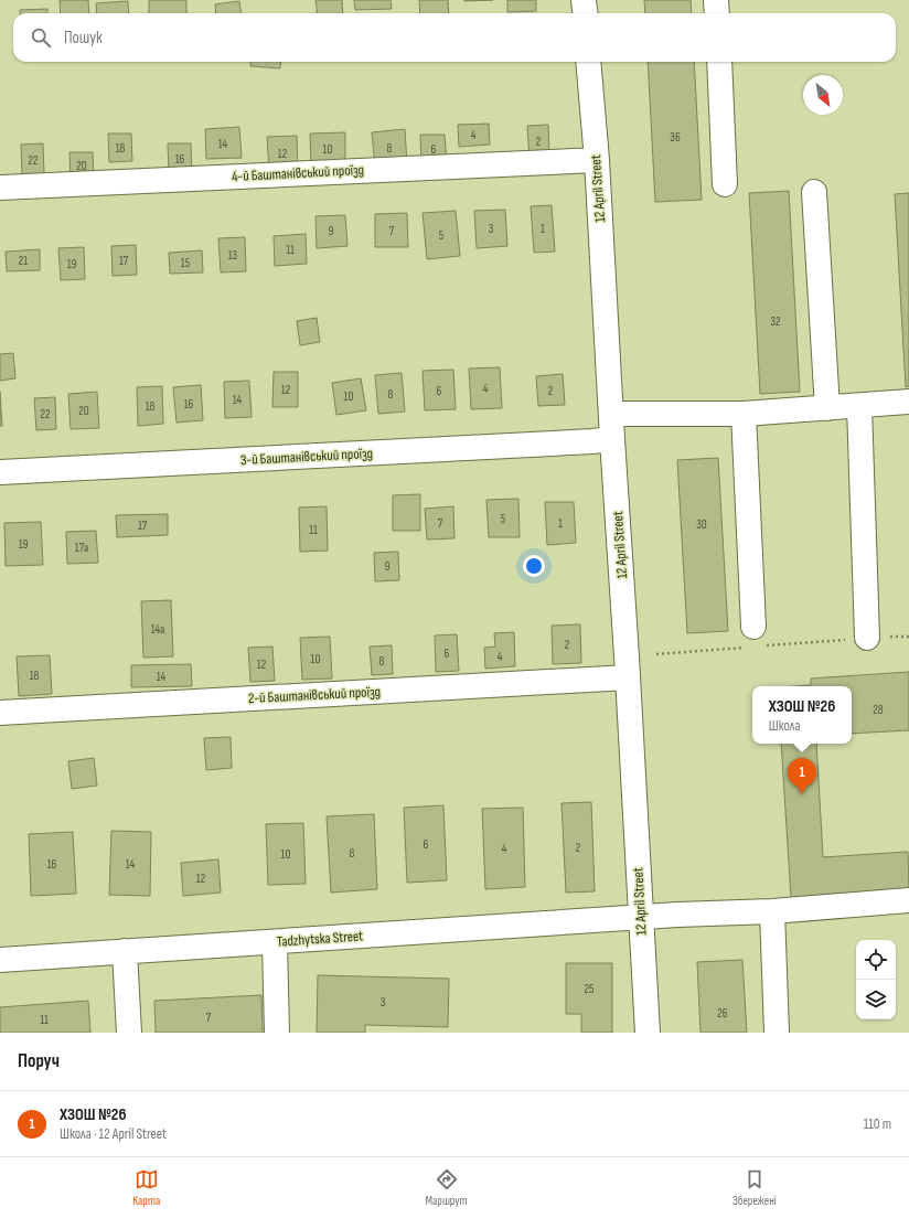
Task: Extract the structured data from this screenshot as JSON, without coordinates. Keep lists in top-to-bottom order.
{
  "streets": {
    "street": [
      "4-й Баштанівський проїзд",
      "12 April Street",
      "3-й Баштанівський проїзд",
      "2-й Баштанівський проїзд",
      "Tadzhytska Street"
    ]
  },
  "crossings": [
    ["4-й Баштанівський проїзд", "12 April Street"],
    ["12 April Street", "3-й Баштанівський проїзд"],
    ["12 April Street", "2-й Баштанівський проїзд"],
    ["12 April Street", "Tadzhytska Street"]
  ],
  "house_numbers": [
    "4",
    "36",
    "2",
    "14",
    "18",
    "8",
    "10",
    "6",
    "12",
    "16",
    "22",
    "20",
    "3",
    "1",
    "9",
    "7",
    "5",
    "11",
    "13",
    "21",
    "17",
    "15",
    "19",
    "32",
    "4",
    "12",
    "6",
    "2",
    "8",
    "10",
    "14",
    "16",
    "18",
    "20",
    "22",
    "5",
    "7",
    "1",
    "30",
    "17",
    "11",
    "19",
    "17а",
    "9",
    "14а",
    "2",
    "6",
    "4",
    "10",
    "8",
    "12",
    "18",
    "14",
    "28",
    "6",
    "2",
    "4",
    "8",
    "10",
    "16",
    "14",
    "12",
    "25",
    "3",
    "26",
    "7",
    "11"
  ],
  "north": "bottom right",
  "page": {
    "search": "Пошук",
    "popup": ["ХЗОШ №26", "Школа"],
    "pins": "1",
    "heading": "Поруч",
    "list": [
      {
        "mark": "1",
        "name": "ХЗОШ №26",
        "note": "Школа · 12 April Street",
        "value": "110 m"
      }
    ],
    "nav": ["Карта", "Маршрут", "Збережені"]
  }
}
